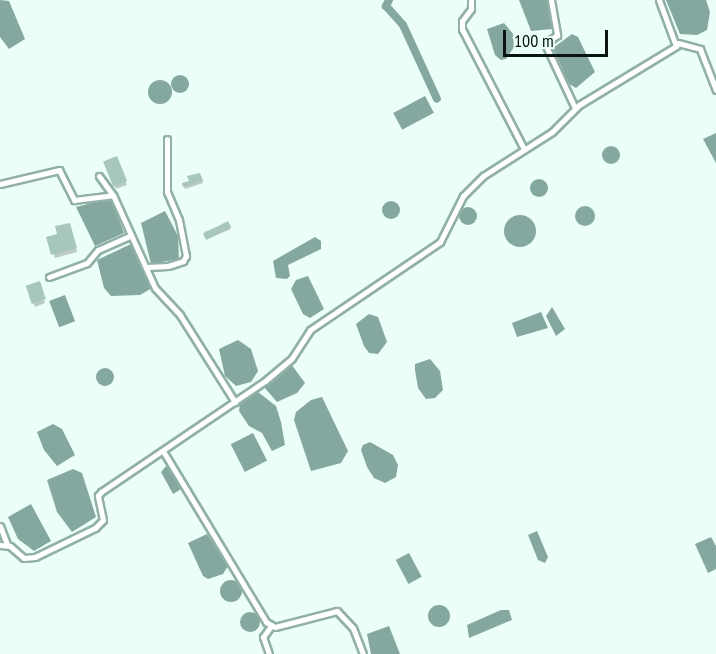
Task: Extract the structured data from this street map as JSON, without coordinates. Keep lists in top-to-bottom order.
{
  "scale_bar": "100 m"
}
